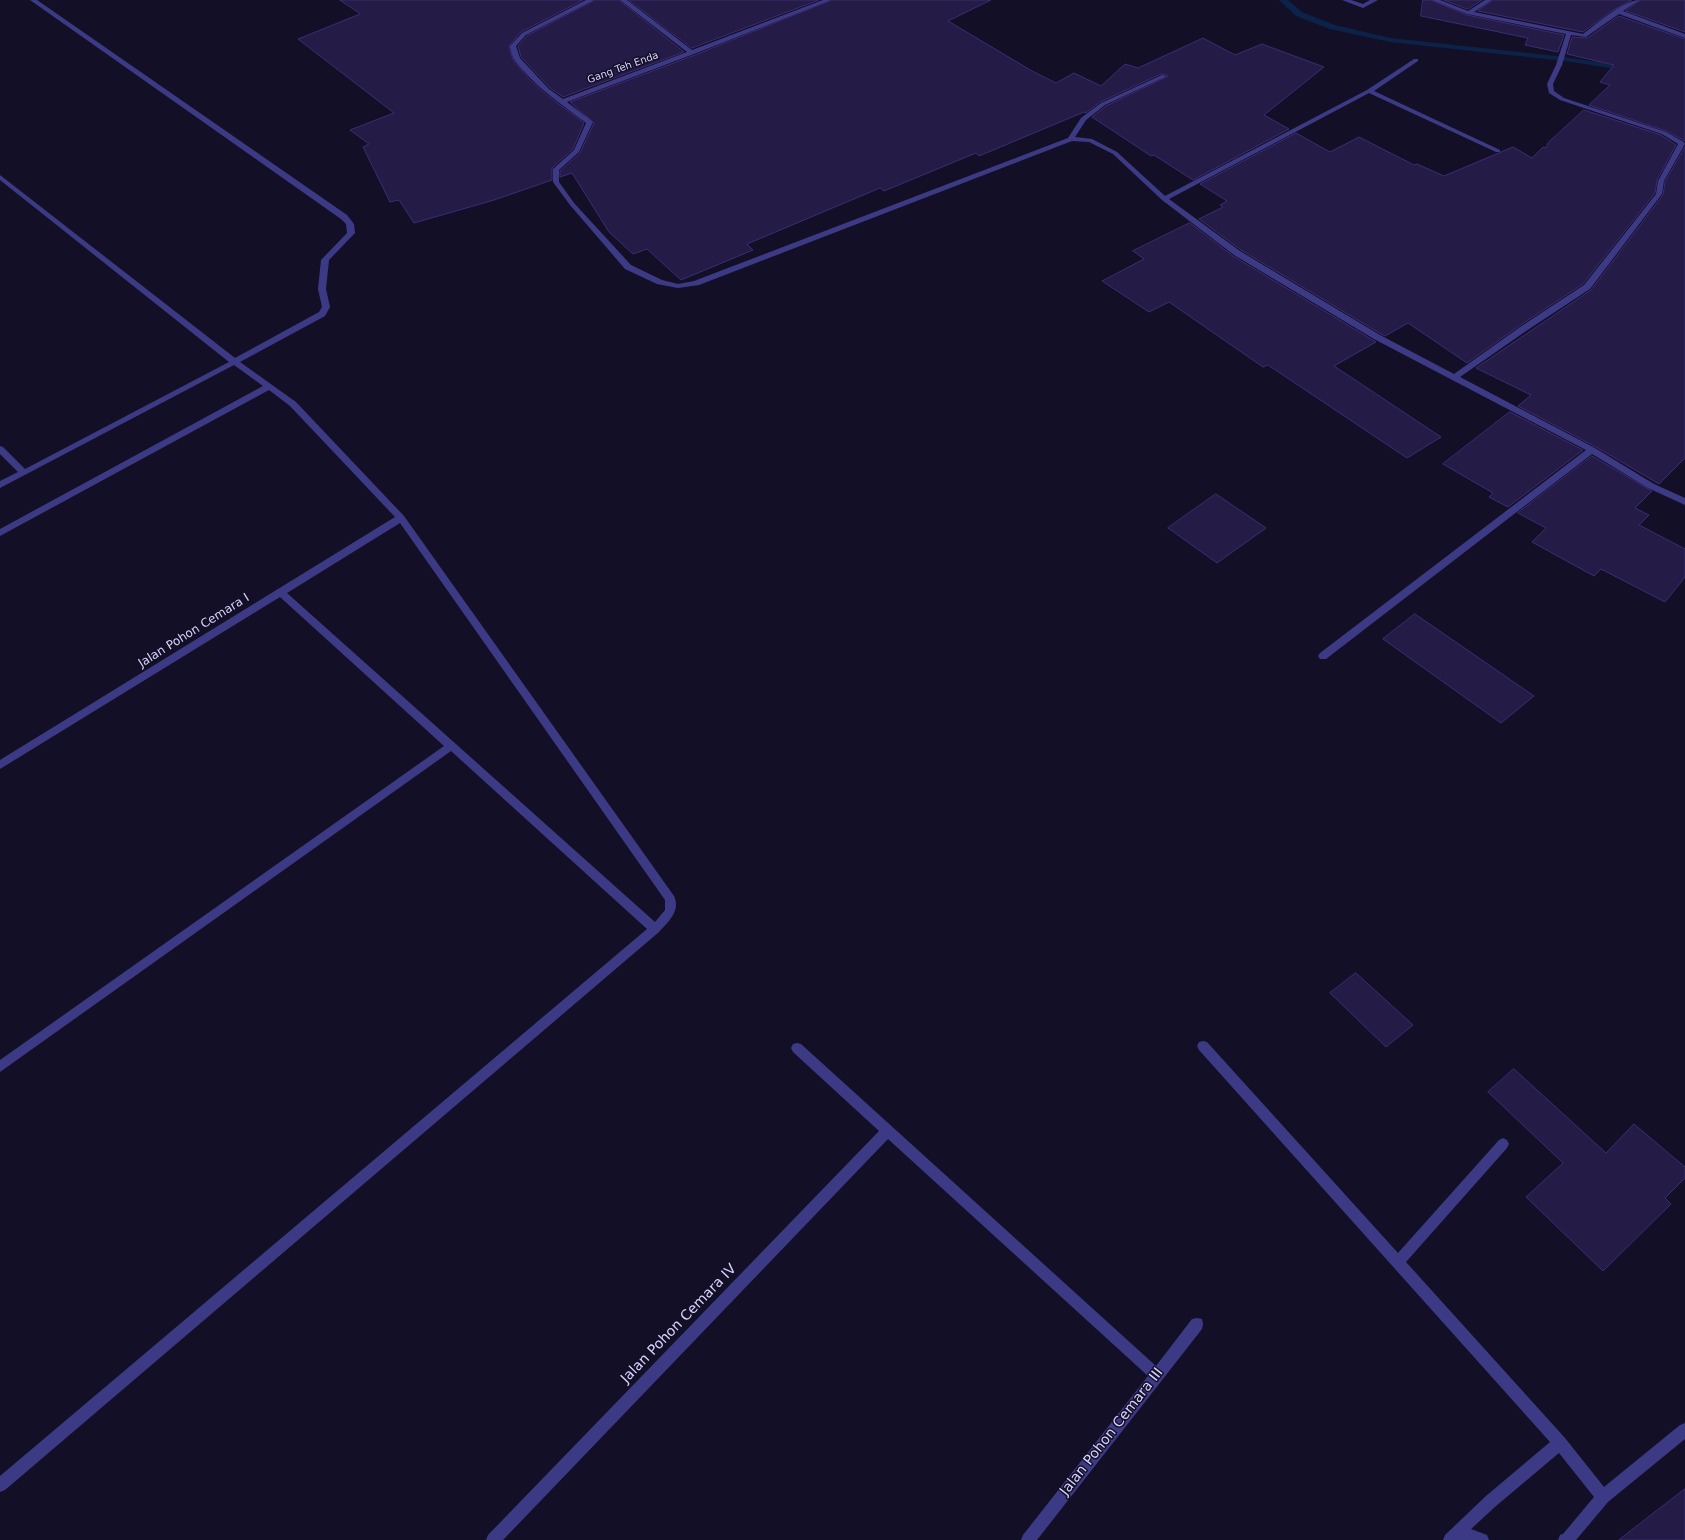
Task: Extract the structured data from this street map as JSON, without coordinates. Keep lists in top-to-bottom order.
{
  "streets": {
    "street": [
      "Gang Teh Enda",
      "Jalan Pohon Cemara I",
      "Jalan Pohon Cemara IV",
      "Jalan Pohon Cemara III"
    ]
  }
}
